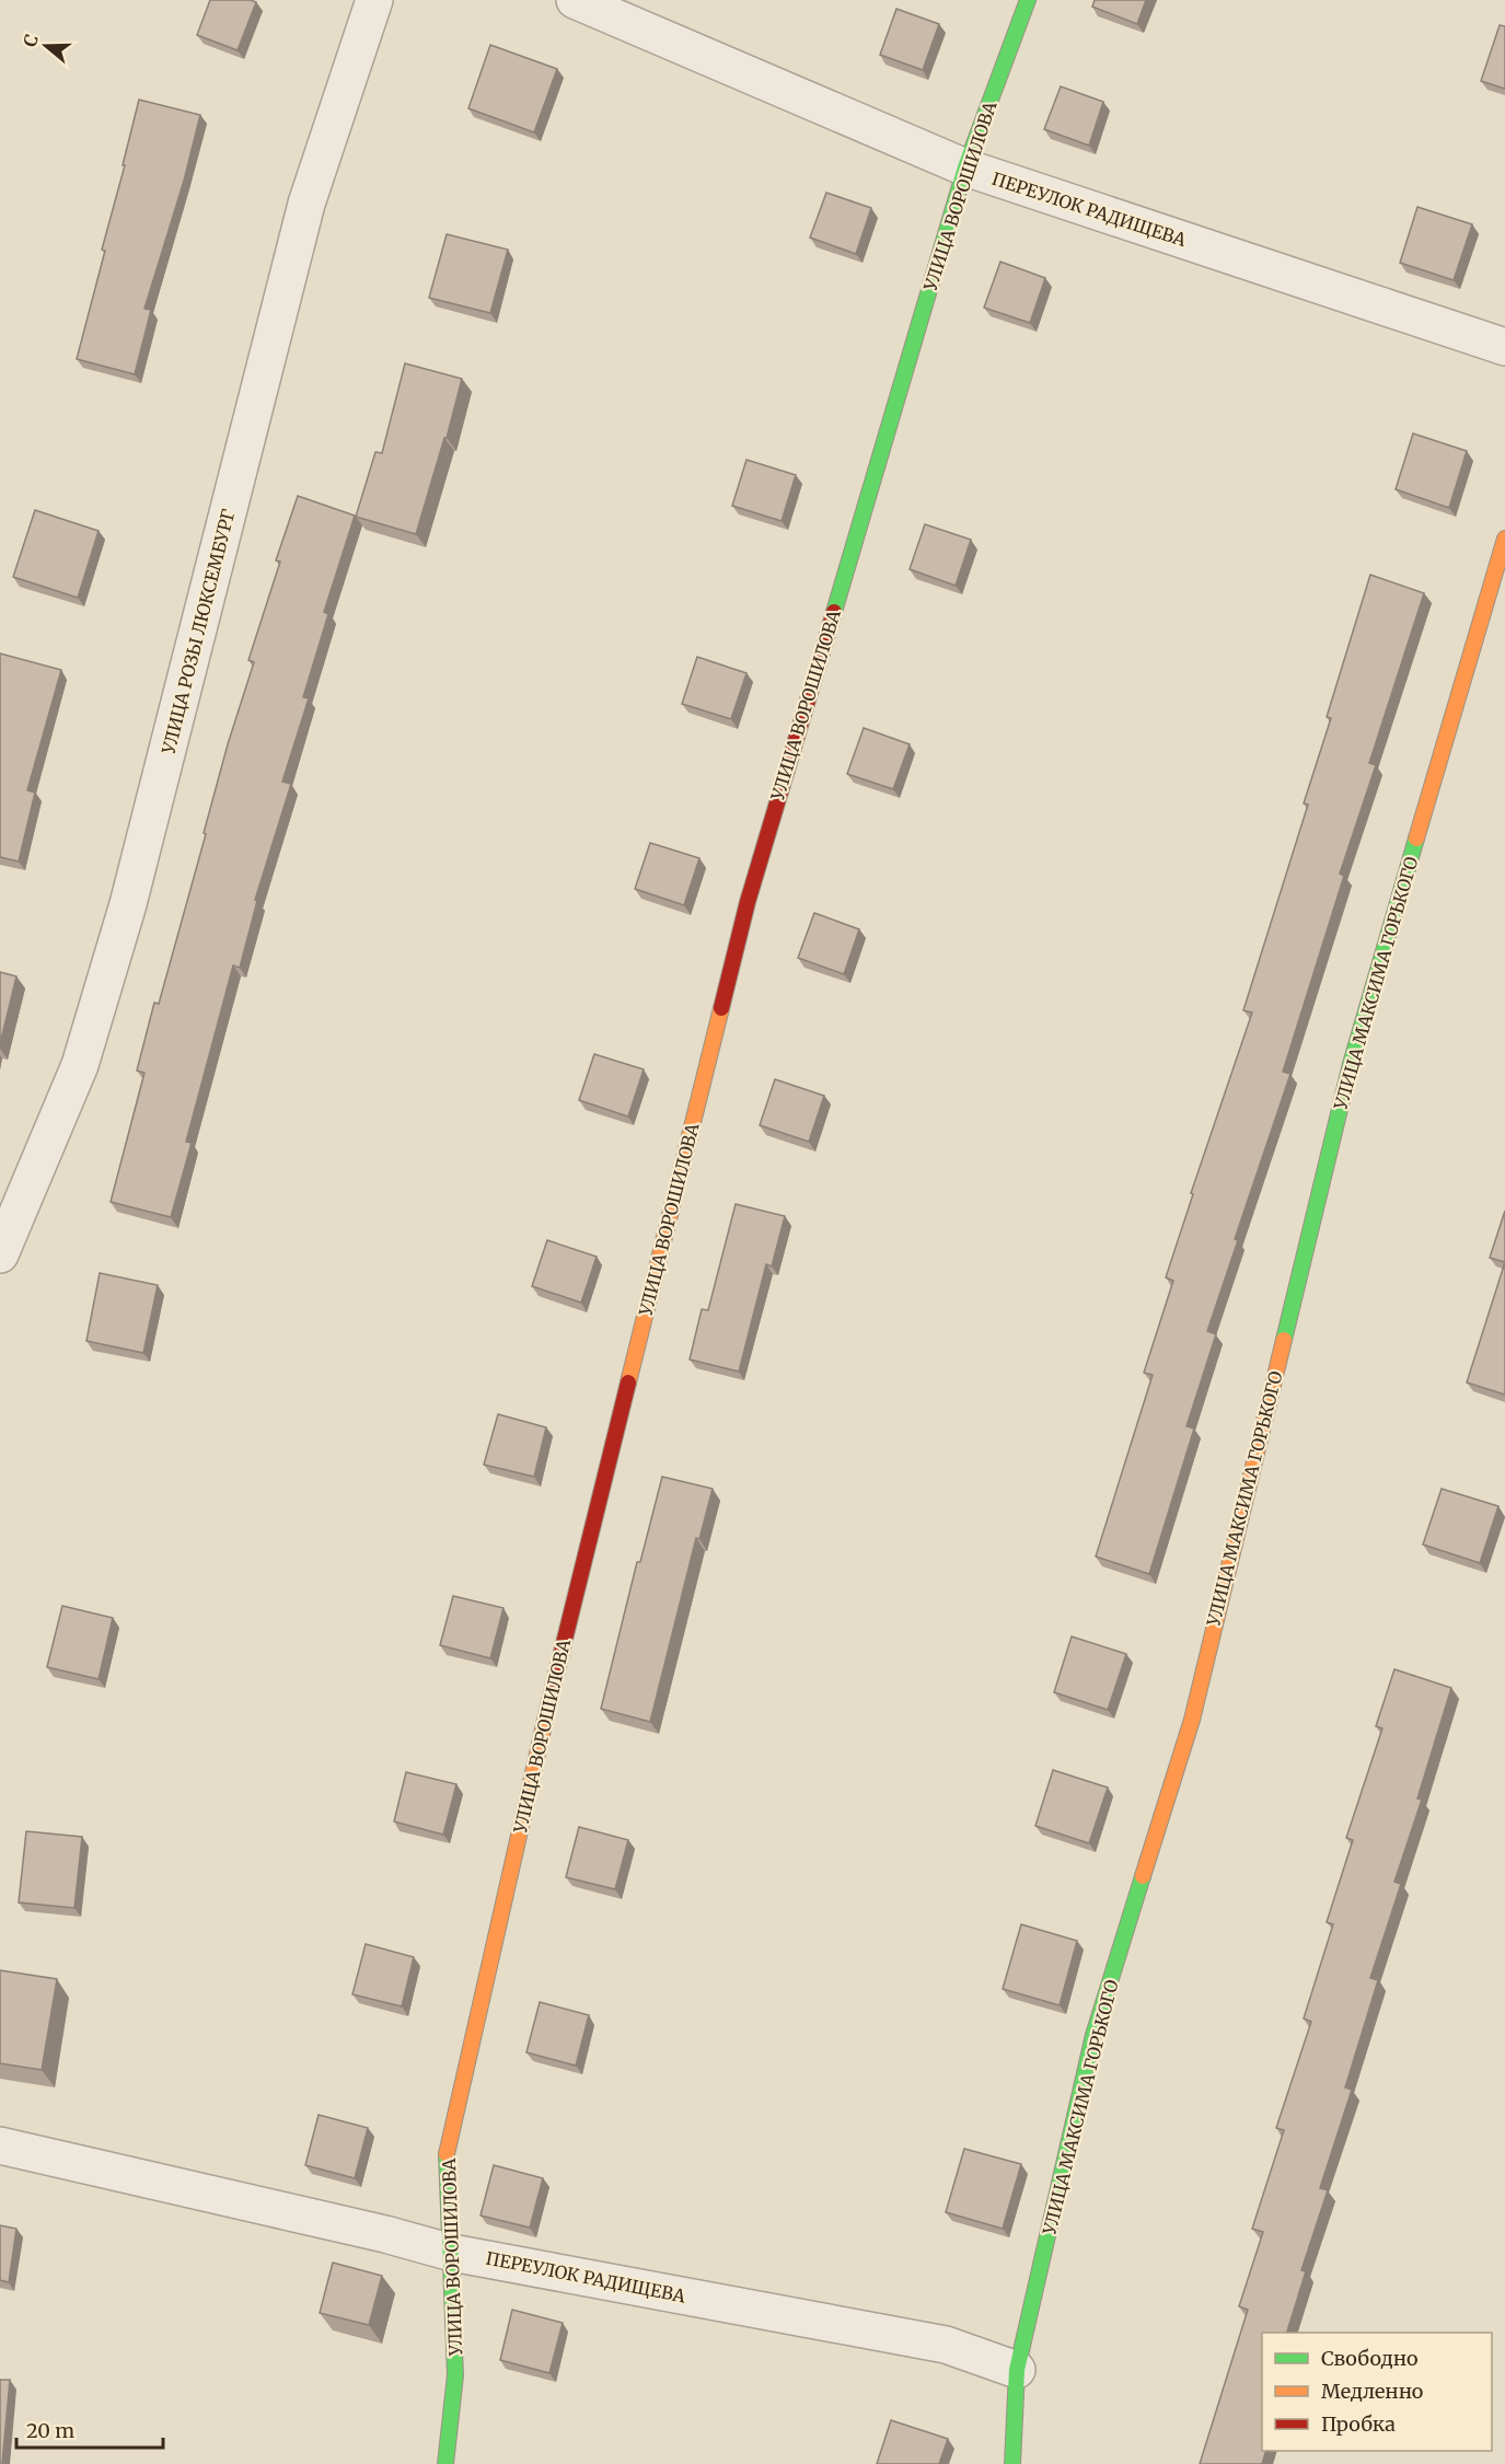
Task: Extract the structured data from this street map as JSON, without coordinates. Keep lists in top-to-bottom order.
{
  "streets": {
    "street": [
      "УЛИЦА ВОРОШИЛОВА",
      "ПЕРЕУЛОК РАДИЩЕВА",
      "УЛИЦА РОЗЫ ЛЮКСЕМБУРГ",
      "УЛИЦА МАКСИМА ГОРЬКОГО"
    ]
  },
  "crossings": [
    ["УЛИЦА ВОРОШИЛОВА", "ПЕРЕУЛОК РАДИЩЕВА"],
    ["ПЕРЕУЛОК РАДИЩЕВА", "УЛИЦА МАКСИМА ГОРЬКОГО"]
  ],
  "legend": ["Свободно", "Медленно", "Пробка"],
  "scale_bar": "20 m",
  "north": "left"
}
